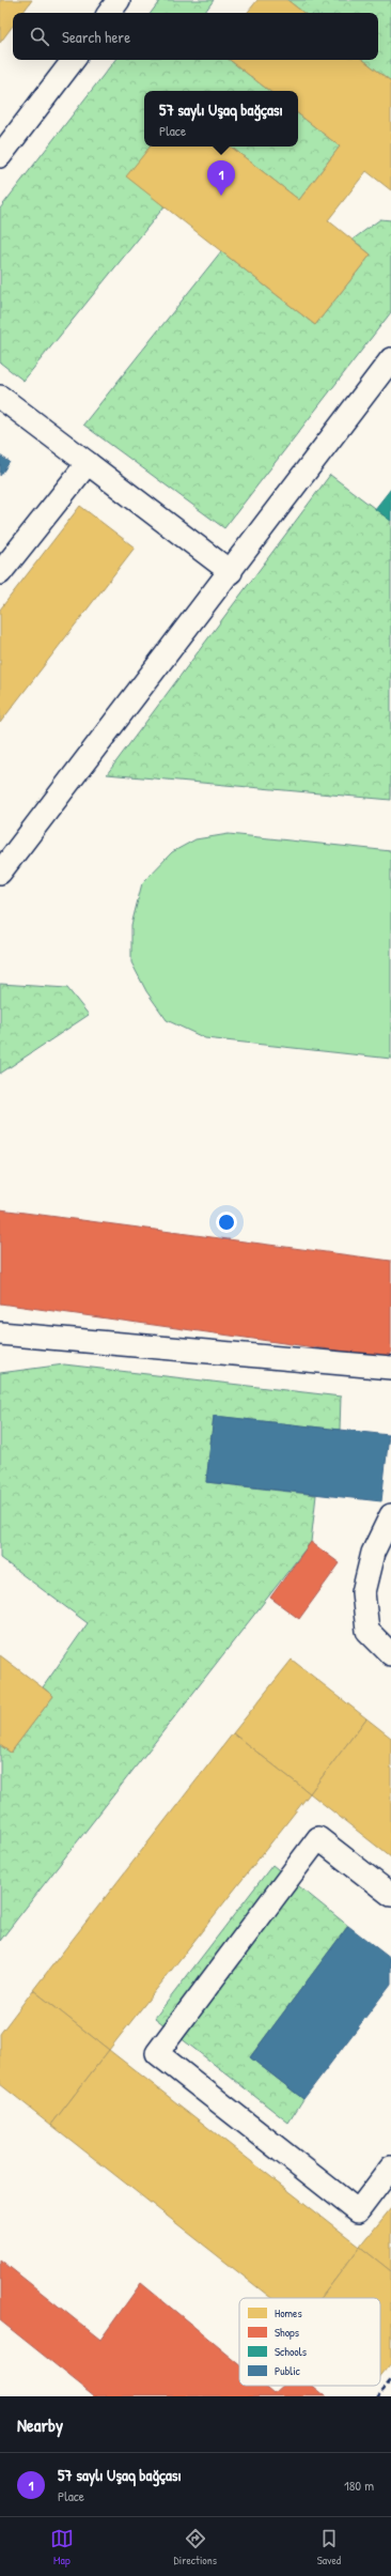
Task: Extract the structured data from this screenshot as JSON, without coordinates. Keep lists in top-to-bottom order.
{
  "legend": [
    "Homes",
    "Shops",
    "Schools",
    "Public"
  ],
  "page": {
    "search": "Search here",
    "popup": ["57 saylı Uşaq bağçası", "Place"],
    "pins": "1",
    "heading": "Nearby",
    "list": [
      {
        "mark": "1",
        "name": "57 saylı Uşaq bağçası",
        "note": "Place",
        "value": "180 m"
      }
    ],
    "nav": ["Map", "Directions", "Saved"]
  }
}
